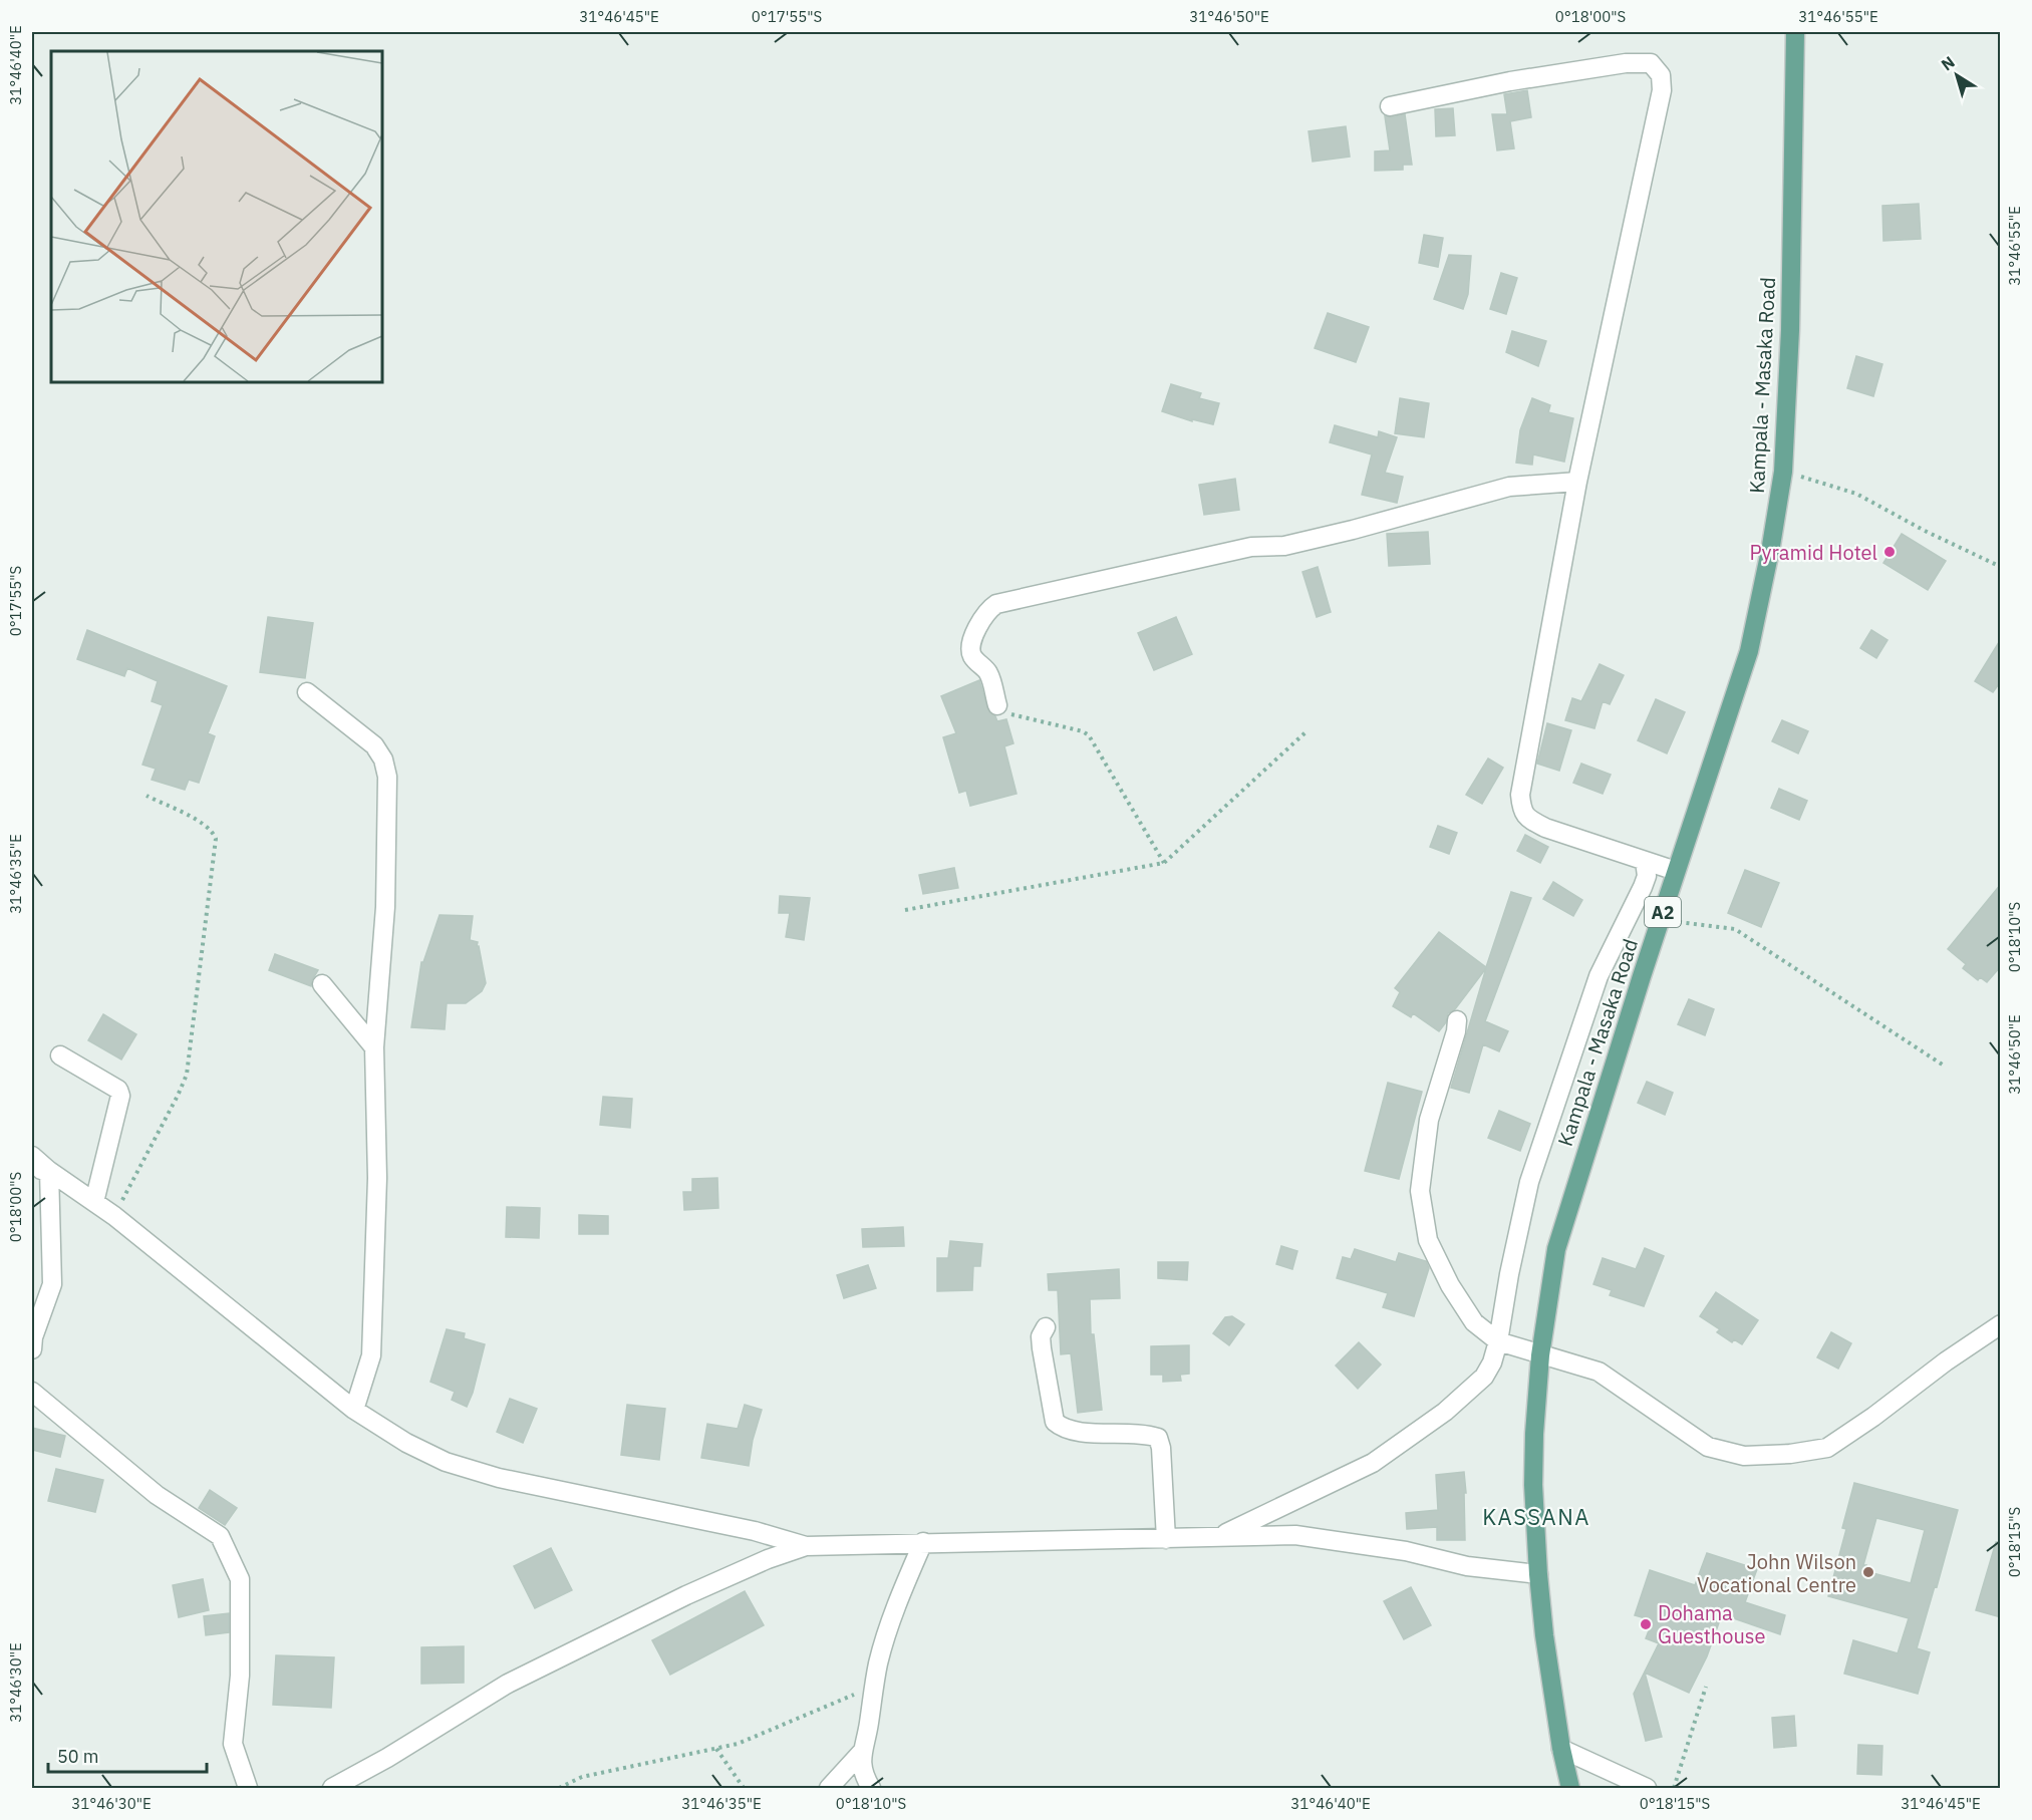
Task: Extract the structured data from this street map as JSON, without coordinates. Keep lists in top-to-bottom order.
{
  "streets": {
    "main road": ["Kampala - Masaka Road", "A2"]
  },
  "districts": ["KASSANA"],
  "places": ["Pyramid Hotel", "John Wilson Vocational Centre", "Dohama Guesthouse"],
  "scale_bar": "50 m",
  "north": "top left",
  "coordinates": [
    "31°46'45\"E",
    "0°17'55\"S",
    "31°46'50\"E",
    "0°18'00\"S",
    "31°46'55\"E",
    "31°46'40\"E",
    "31°46'35\"E",
    "0°18'10\"S",
    "0°18'15\"S",
    "31°46'30\"E"
  ]
}
